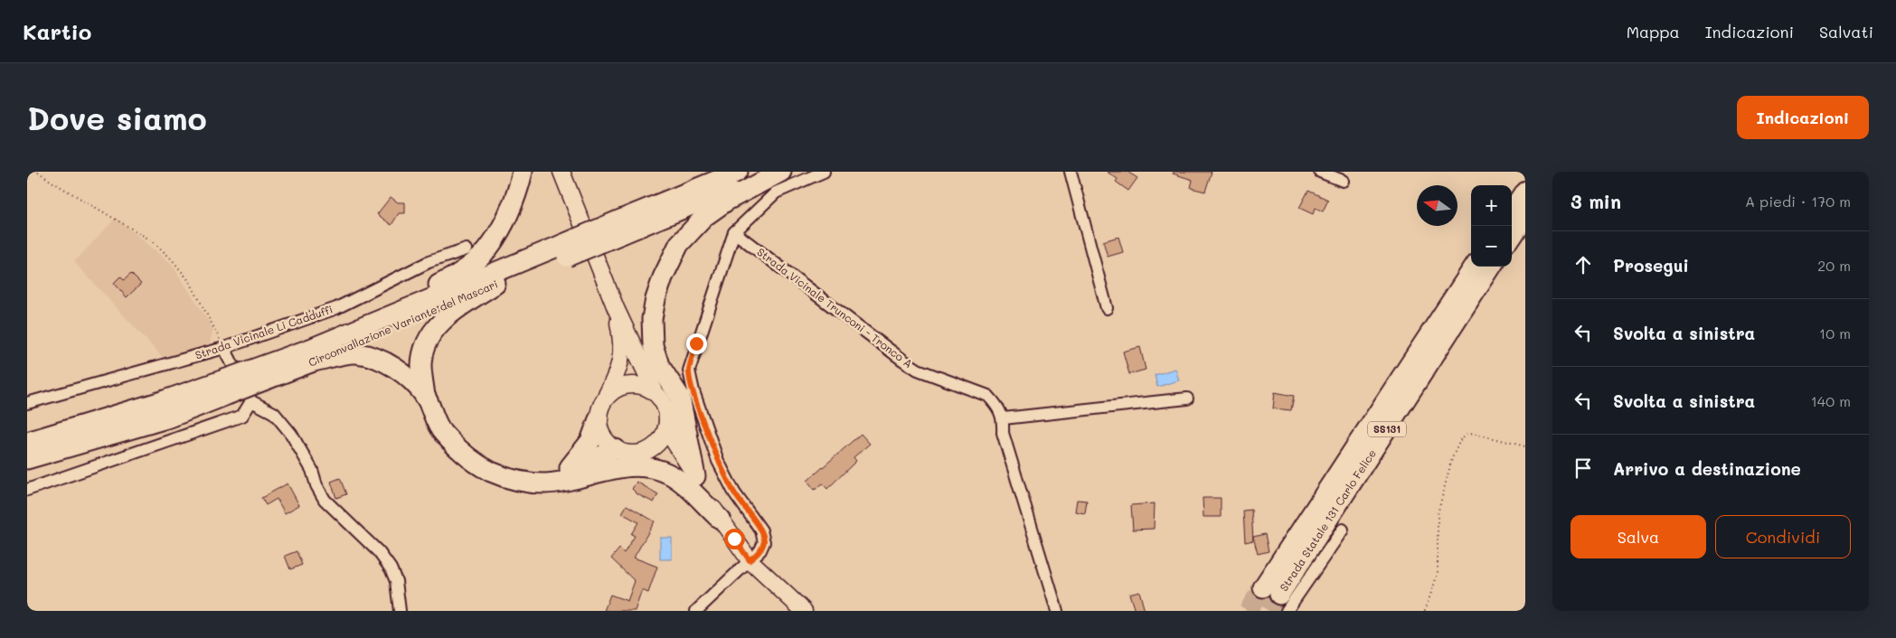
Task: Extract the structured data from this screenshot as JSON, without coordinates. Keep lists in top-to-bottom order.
{
  "streets": {
    "highway": ["Circonvallazione Variante del Mascari", "SS131", "Strada Statale 131 Carlo Felice"],
    "street": ["Strada Vicinale Trunconi - Tronco A", "Strada Vicinale Li Cadduffi"]
  },
  "north": "left",
  "page": {
    "header": "Kartio",
    "nav": ["Mappa", "Indicazioni", "Salvati"],
    "buttons": [
      "Indicazioni",
      ["Salva", "Condividi"]
    ],
    "title": "Dove siamo",
    "heading": ["3 min", "A piedi · 170 m"],
    "map_buttons": ["+", "−"],
    "list": [
      ["Prosegui", "20 m"],
      ["Svolta a sinistra", "10 m"],
      ["Svolta a sinistra", "140 m"],
      "Arrivo a destinazione"
    ]
  }
}
